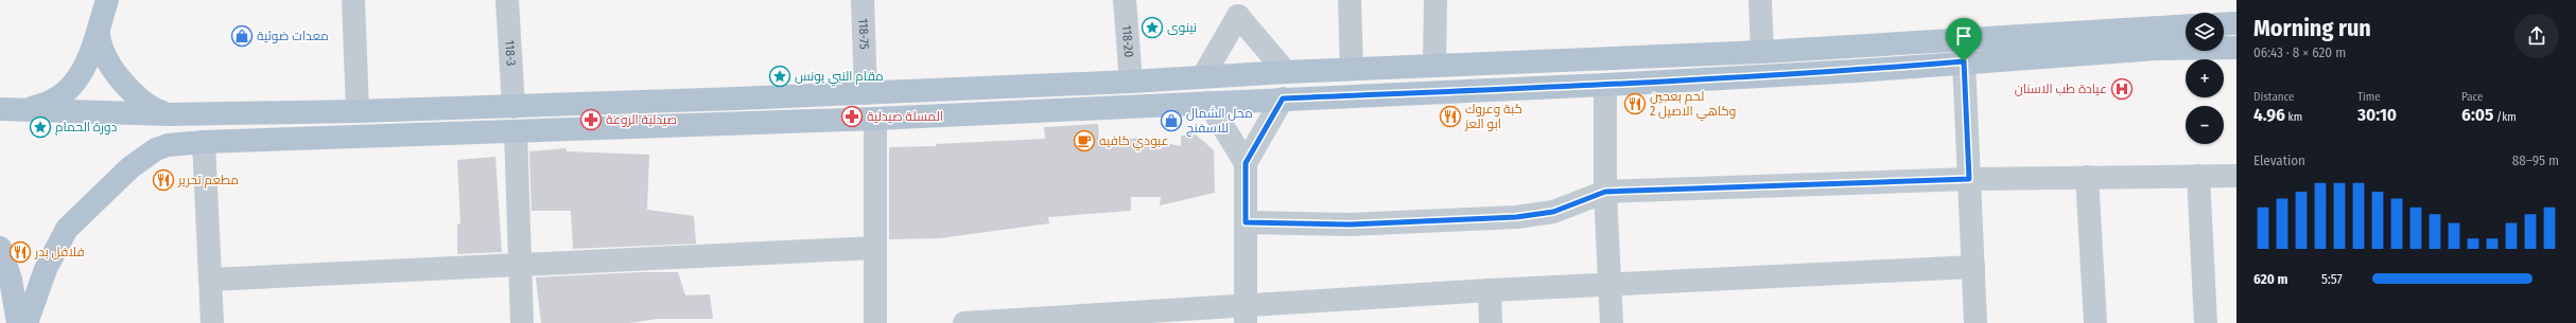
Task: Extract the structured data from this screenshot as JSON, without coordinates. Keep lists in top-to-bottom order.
{
  "streets": {
    "street": ["118-75", "118-20", "118-3"]
  },
  "places": {
    "place": ["نينوى", "مقام النبي يونس", "دورة الحمام"],
    "shop": ["معدات ضوئية", "محل الشمال للاسفنج"],
    "hospital": ["عيادة طب الاسنان"],
    "restaurant": [
      "لحم بعجين وكاهي الاصيل 2",
      "كبة وعروك ابو العز",
      "مطعم تحرير",
      "فلافل بدر"
    ],
    "pharmacy": ["المسلة صيدلية", "صيدلية الروعة"],
    "cafe": ["عبودي كافيه"]
  },
  "page": {
    "heading": ["Morning run", "06:43 · 8 × 620 m"],
    "map_buttons": ["+", "−"],
    "stats": [
      ["Distance", "4.96 km"],
      ["Time", "30:10"],
      ["Pace", "6:05 /km"]
    ],
    "chart": ["Elevation", "88–95 m"],
    "list": [
      {
        "name": "620 m",
        "note": "5:57"
      }
    ]
  }
}
